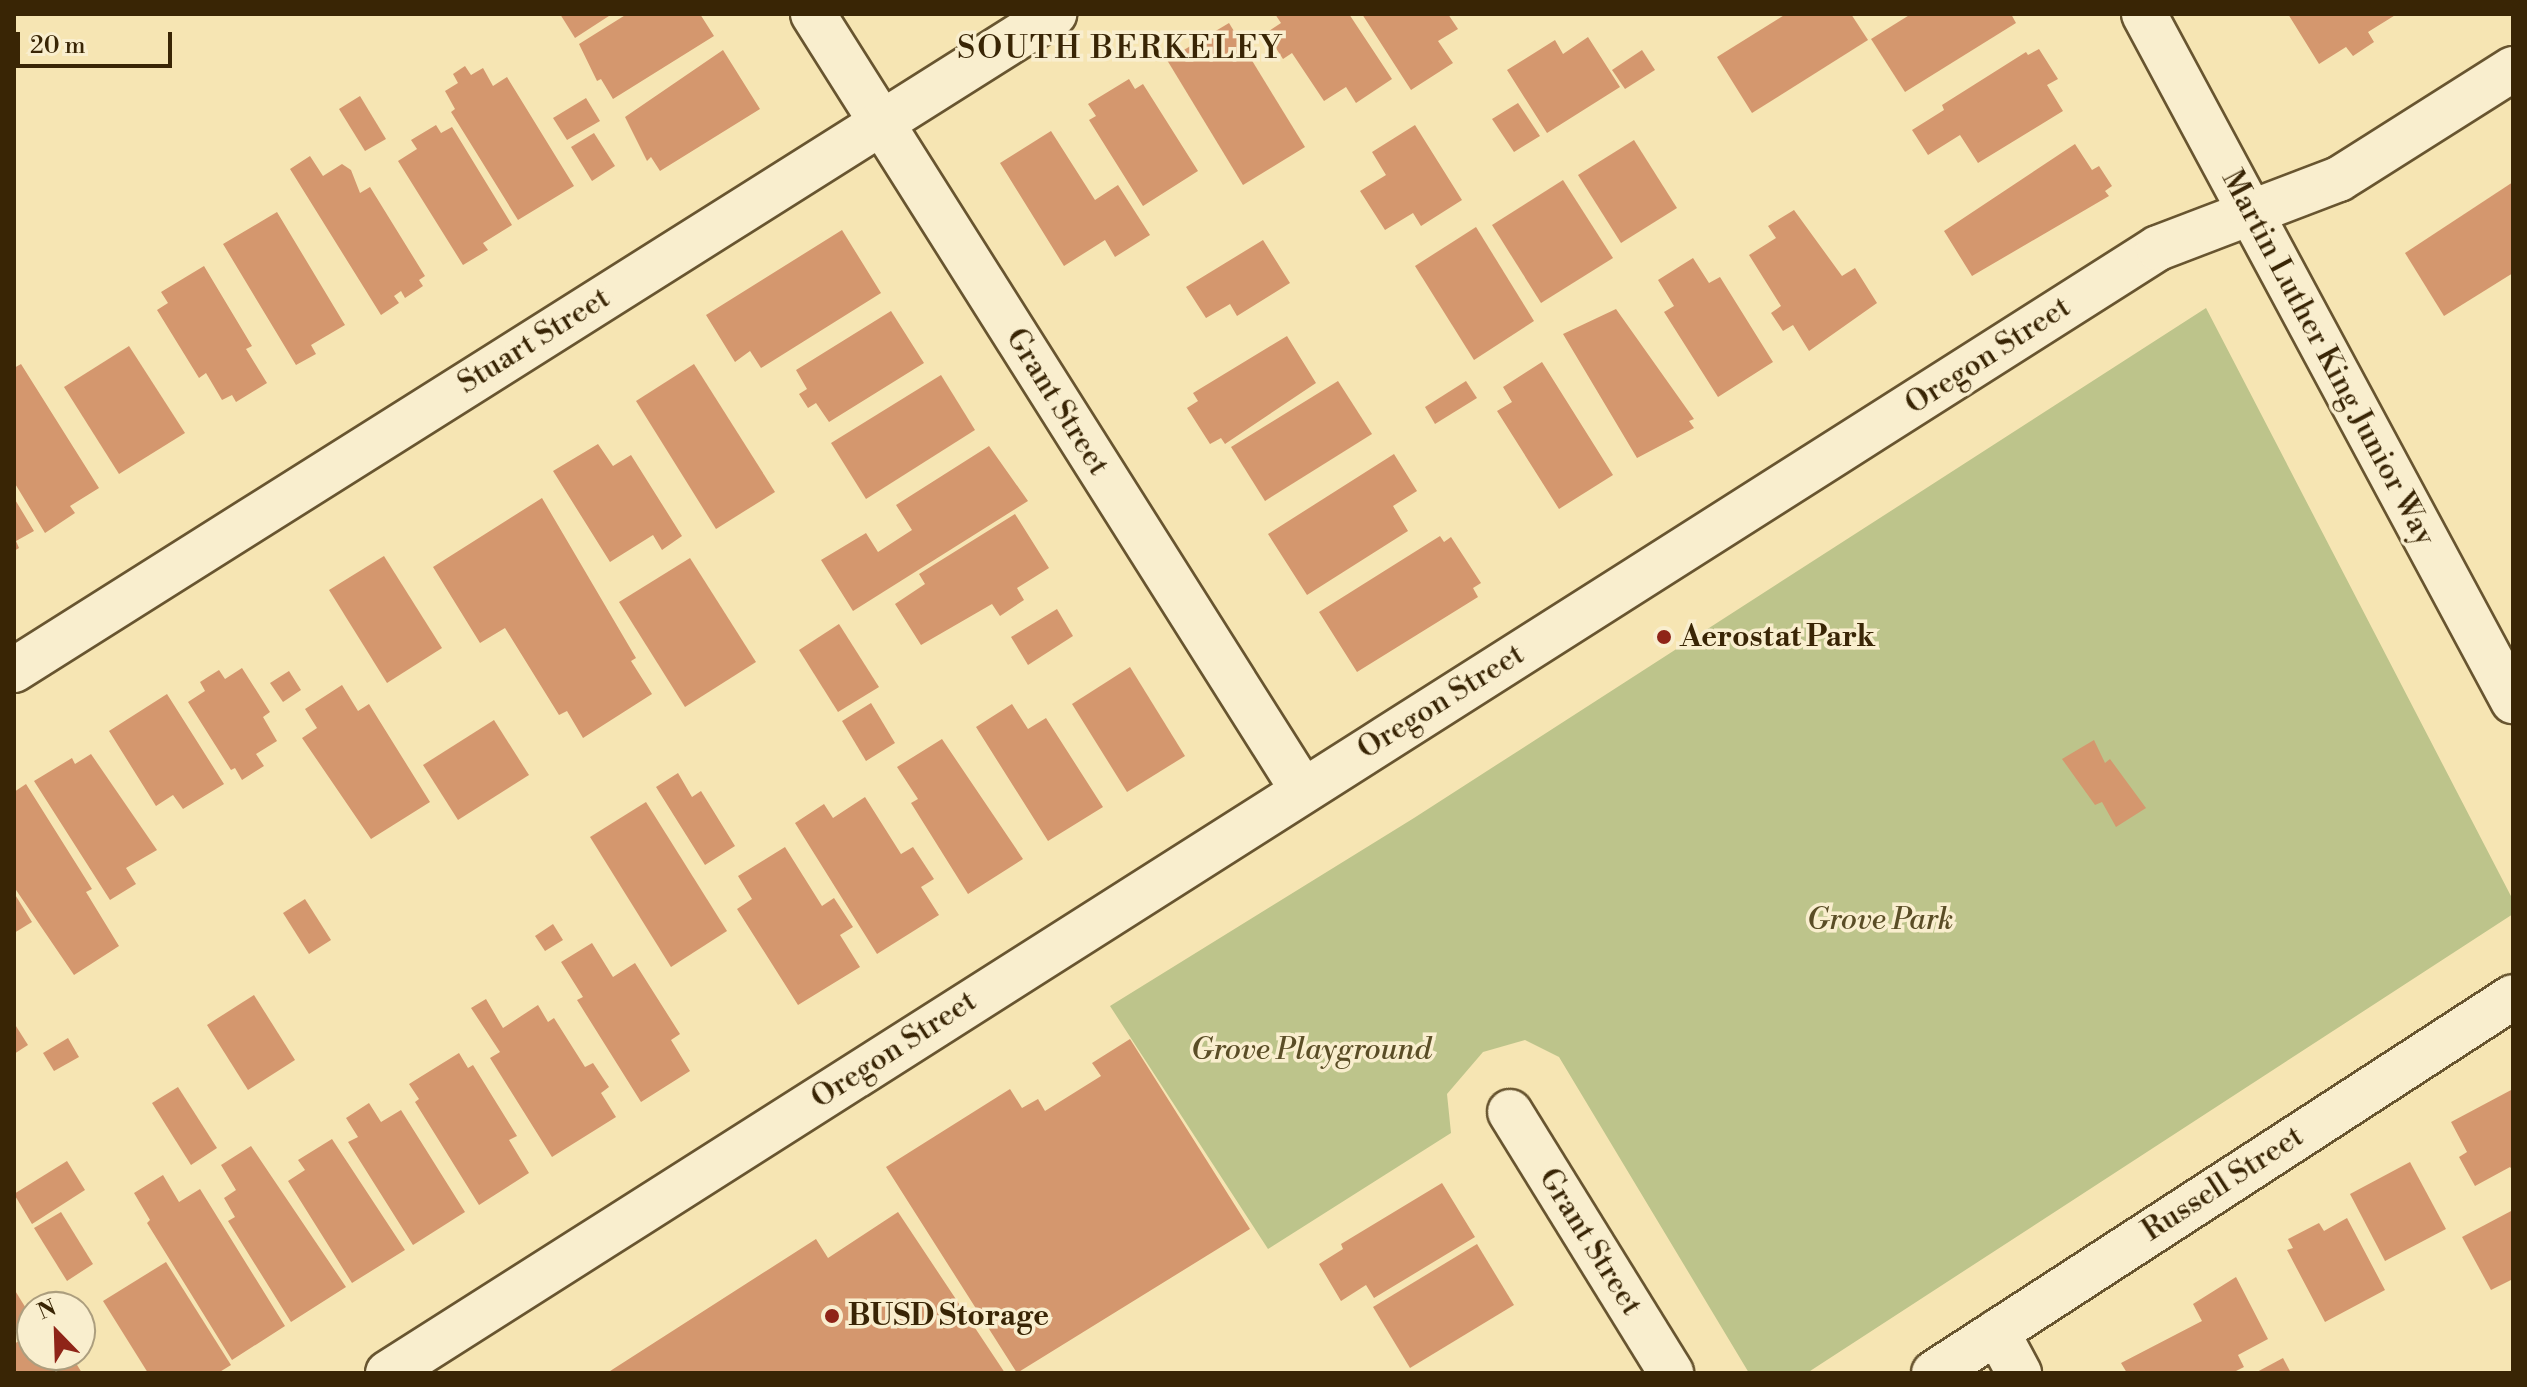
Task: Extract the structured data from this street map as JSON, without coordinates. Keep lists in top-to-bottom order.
{
  "streets": {
    "street": [
      "Stuart Street",
      "Oregon Street",
      "Martin Luther King Junior Way",
      "Grant Street",
      "Russell Street"
    ]
  },
  "crossings": [
    ["Stuart Street", "Grant Street"],
    ["Oregon Street", "Martin Luther King Junior Way"],
    ["Oregon Street", "Grant Street"]
  ],
  "districts": ["SOUTH BERKELEY"],
  "parks": ["Grove Park", "Grove Playground"],
  "places": ["Aerostat Park", "BUSD Storage"],
  "scale_bar": "20 m",
  "north": "top left"
}
